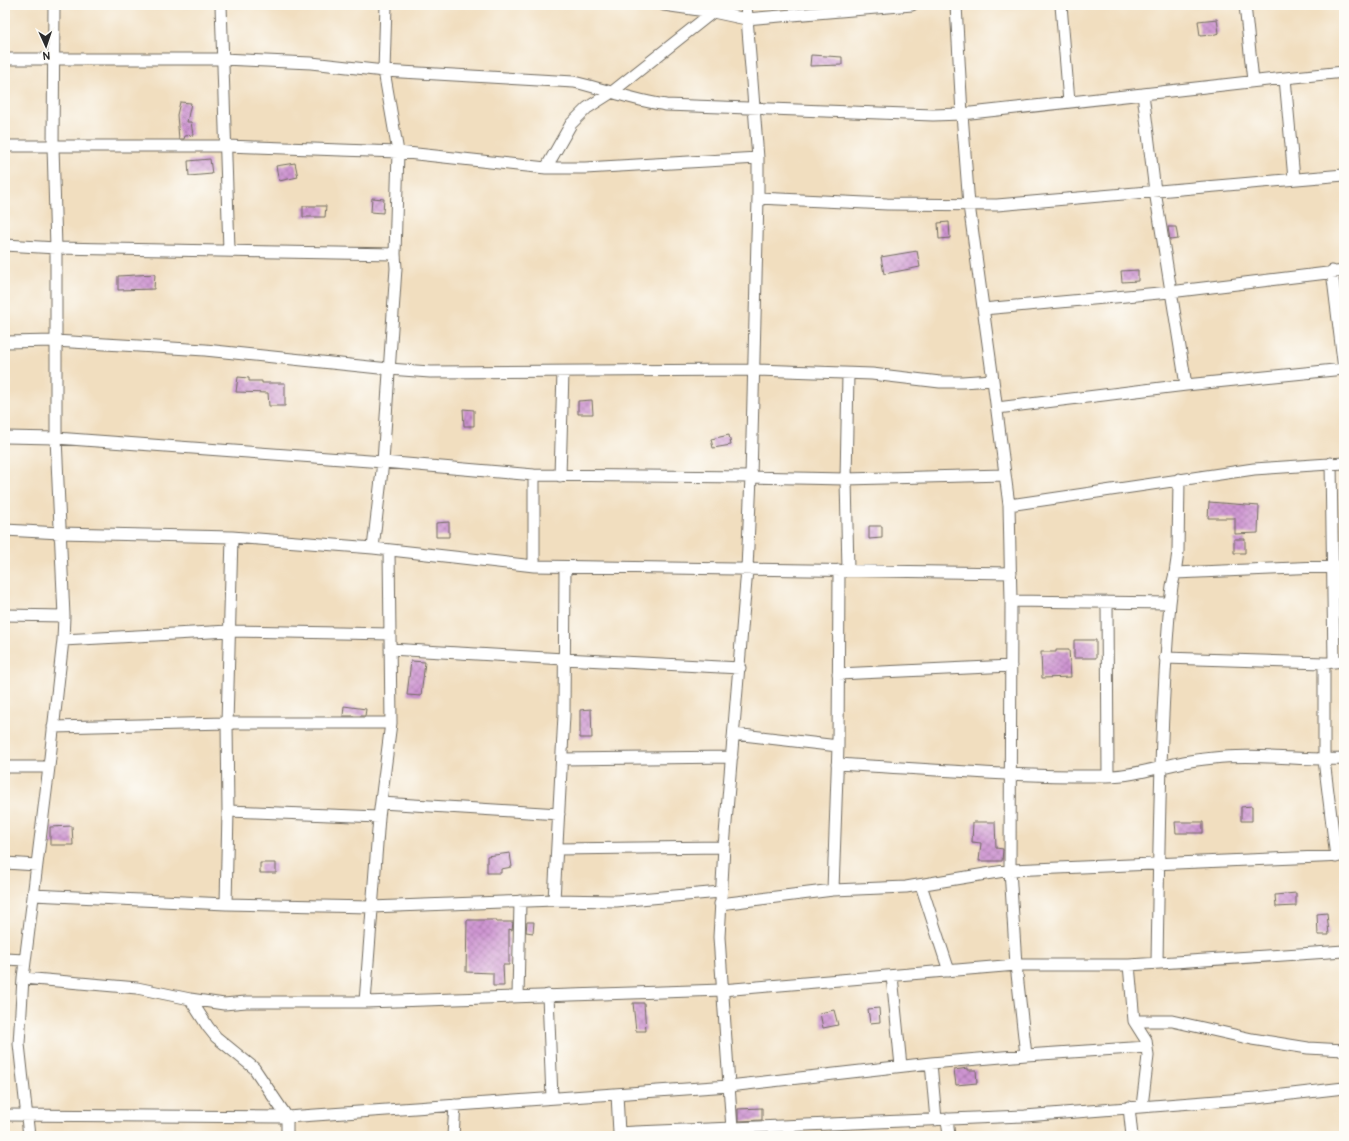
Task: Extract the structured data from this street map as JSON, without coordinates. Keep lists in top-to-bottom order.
{
  "north": "bottom"
}
